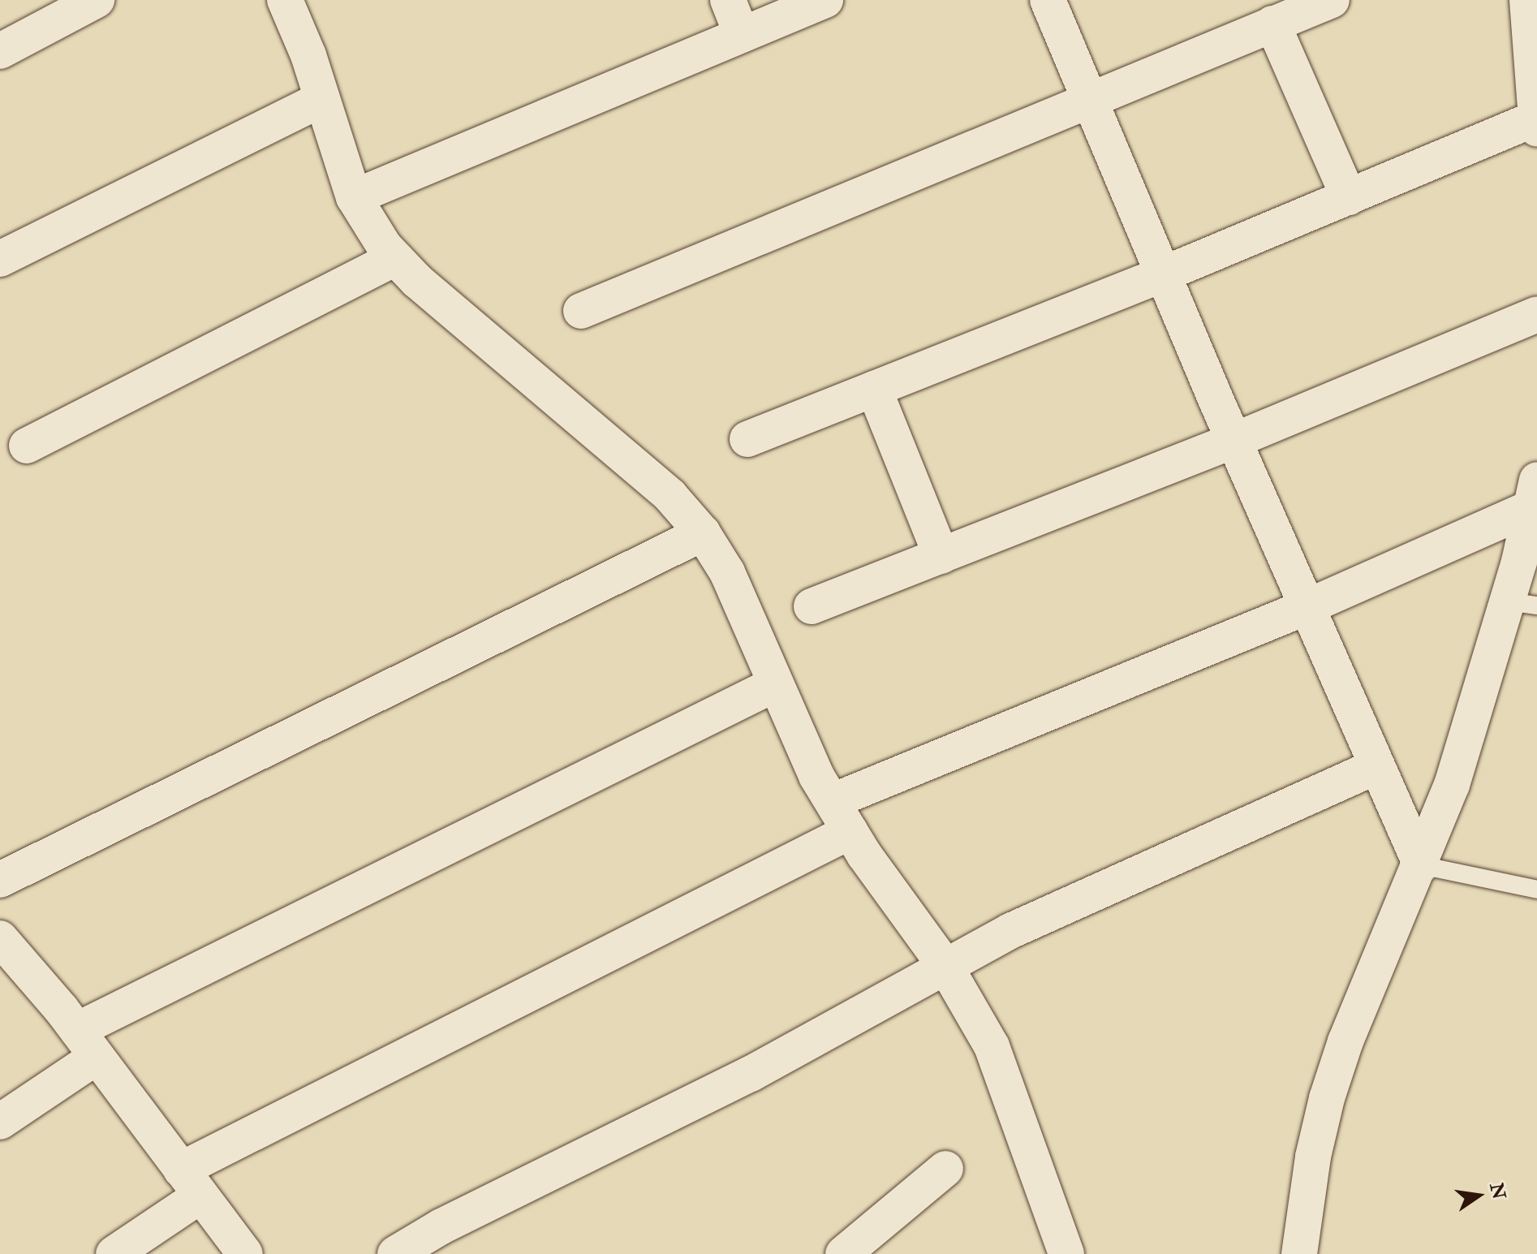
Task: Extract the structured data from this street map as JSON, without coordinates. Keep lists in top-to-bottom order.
{
  "north": "right"
}
